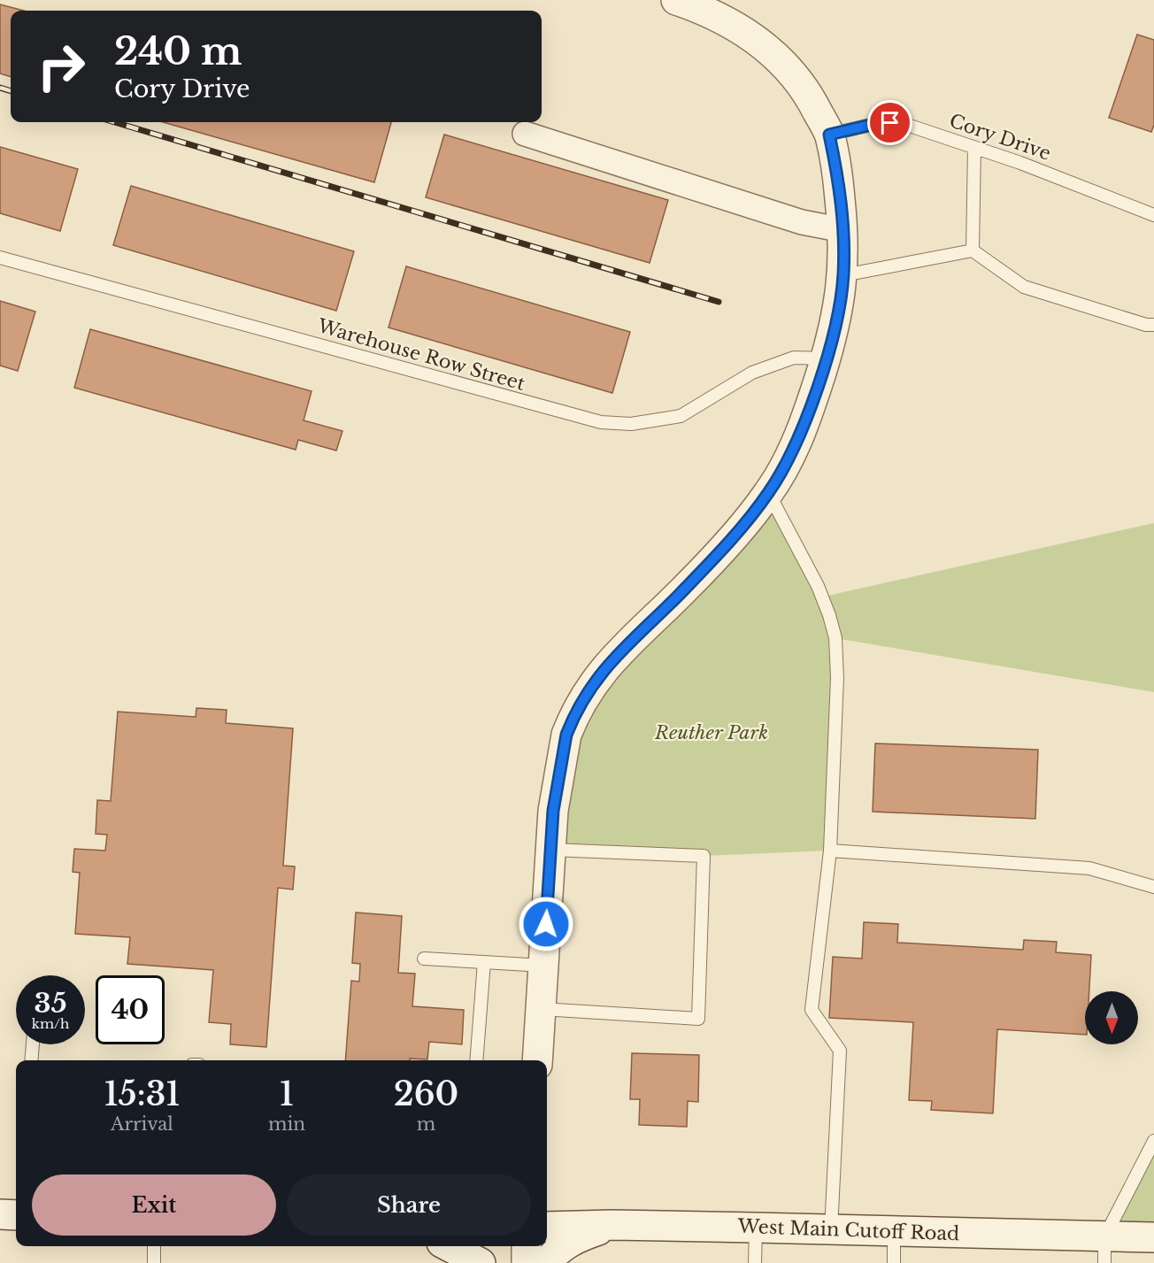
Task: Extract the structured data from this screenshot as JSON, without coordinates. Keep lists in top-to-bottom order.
{
  "streets": {
    "street": ["West Main Cutoff Road"],
    "lane": ["Cory Drive", "Warehouse Row Street"]
  },
  "parks": ["Reuther Park"],
  "north": "bottom",
  "page": {
    "turn": ["240 m", "Cory Drive"],
    "speed": "35 km/h",
    "limit": "40",
    "eta": [
      "15:31",
      "Arrival",
      "1",
      "min",
      "260",
      "m"
    ],
    "buttons": ["Exit", "Share"]
  }
}
